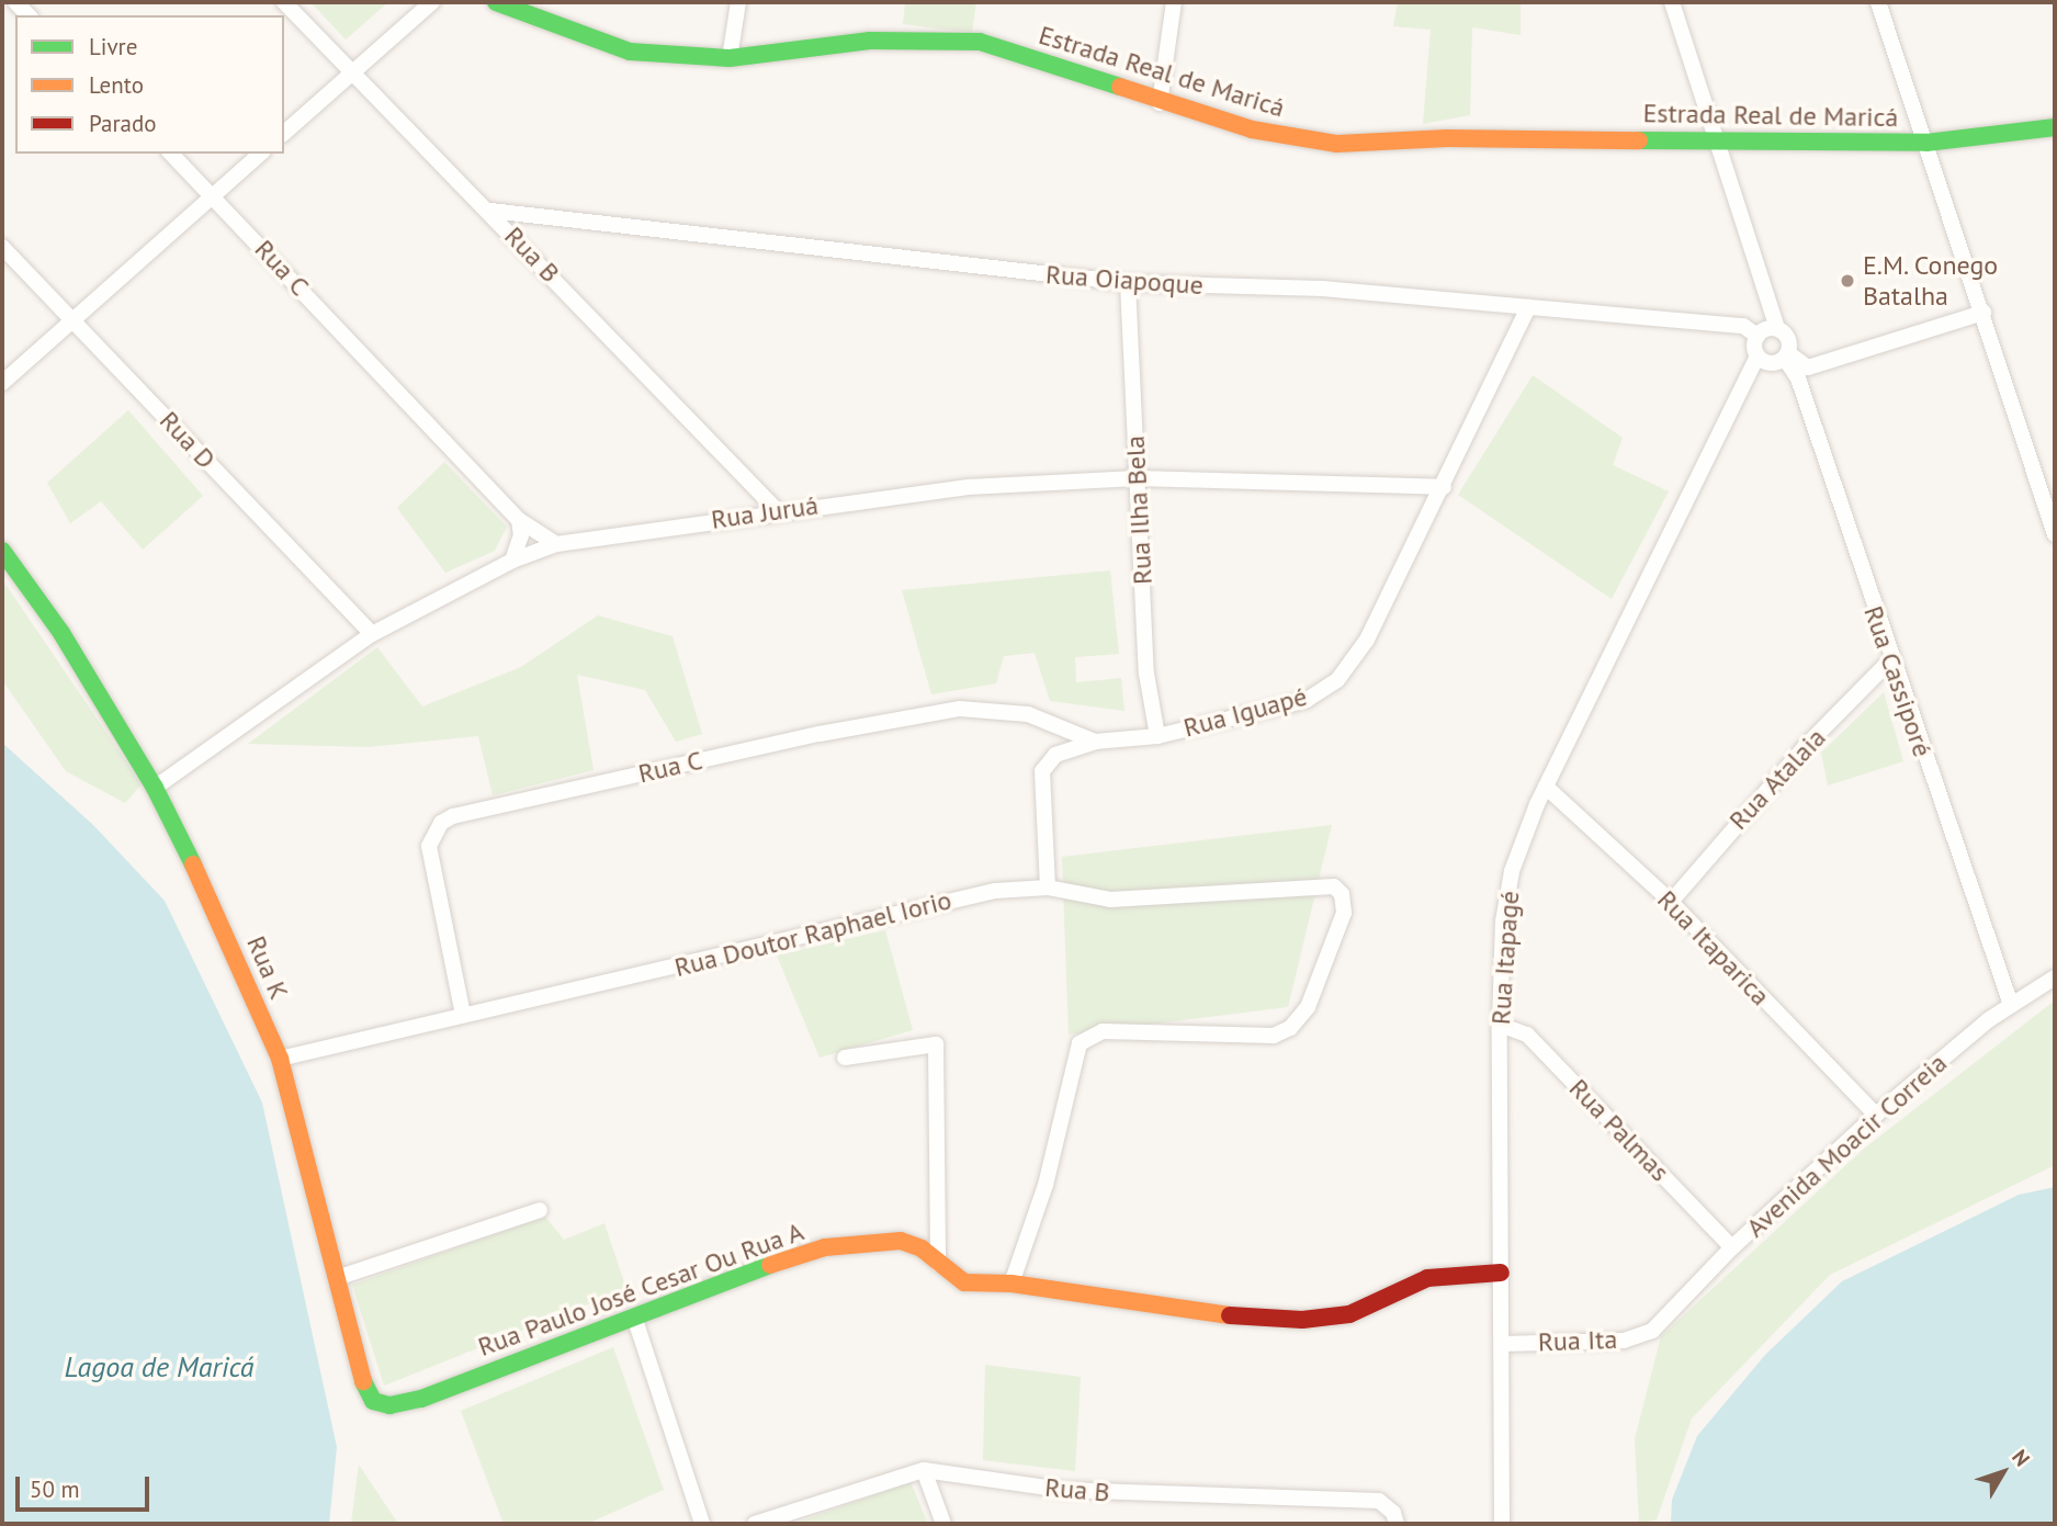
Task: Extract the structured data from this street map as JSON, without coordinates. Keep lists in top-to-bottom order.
{
  "streets": {
    "street": [
      "Estrada Real de Maricá",
      "Rua B",
      "Rua C",
      "Rua Oiapoque",
      "Rua D",
      "Rua Ilha Bela",
      "Rua Juruá",
      "Rua Cassiporé",
      "Rua Iguapé",
      "Rua Atalaia",
      "Rua Doutor Raphael Iorio",
      "Rua Itaparica",
      "Rua Itapagé",
      "Rua K",
      "Rua Palmas",
      "Avenida Moacir Correia",
      "Rua Paulo José Cesar Ou Rua A",
      "Rua Ita"
    ]
  },
  "crossings": [
    ["Estrada Real de Maricá", "Rua Cassiporé"],
    ["Rua B", "Rua Oiapoque"],
    ["Rua B", "Rua Juruá"],
    ["Rua C", "Rua Juruá"],
    ["Rua C", "Rua Iguapé"],
    ["Rua C", "Rua Doutor Raphael Iorio"],
    ["Rua Oiapoque", "Rua Ilha Bela"],
    ["Rua Oiapoque", "Rua Cassiporé"],
    ["Rua Oiapoque", "Rua Iguapé"],
    ["Rua Oiapoque", "Rua Itapagé"],
    ["Rua D", "Rua Juruá"],
    ["Rua Ilha Bela", "Rua Juruá"],
    ["Rua Ilha Bela", "Rua Iguapé"],
    ["Rua Juruá", "Rua Iguapé"],
    ["Rua Juruá", "Rua K"],
    ["Rua Cassiporé", "Rua Atalaia"],
    ["Rua Cassiporé", "Rua Itapagé"],
    ["Rua Cassiporé", "Avenida Moacir Correia"],
    ["Rua Iguapé", "Rua Doutor Raphael Iorio"],
    ["Rua Atalaia", "Rua Itaparica"],
    ["Rua Doutor Raphael Iorio", "Rua K"],
    ["Rua Doutor Raphael Iorio", "Rua Paulo José Cesar Ou Rua A"],
    ["Rua Itaparica", "Rua Itapagé"],
    ["Rua Itaparica", "Avenida Moacir Correia"],
    ["Rua Itapagé", "Rua Palmas"],
    ["Rua Itapagé", "Rua Paulo José Cesar Ou Rua A"],
    ["Rua Itapagé", "Rua Ita"],
    ["Rua K", "Rua Paulo José Cesar Ou Rua A"],
    ["Rua Palmas", "Avenida Moacir Correia"],
    ["Avenida Moacir Correia", "Rua Ita"]
  ],
  "water": ["Lagoa de Maricá"],
  "places": ["E.M. Conego Batalha"],
  "legend": ["Livre", "Lento", "Parado"],
  "scale_bar": "50 m",
  "north": "top right"
}
